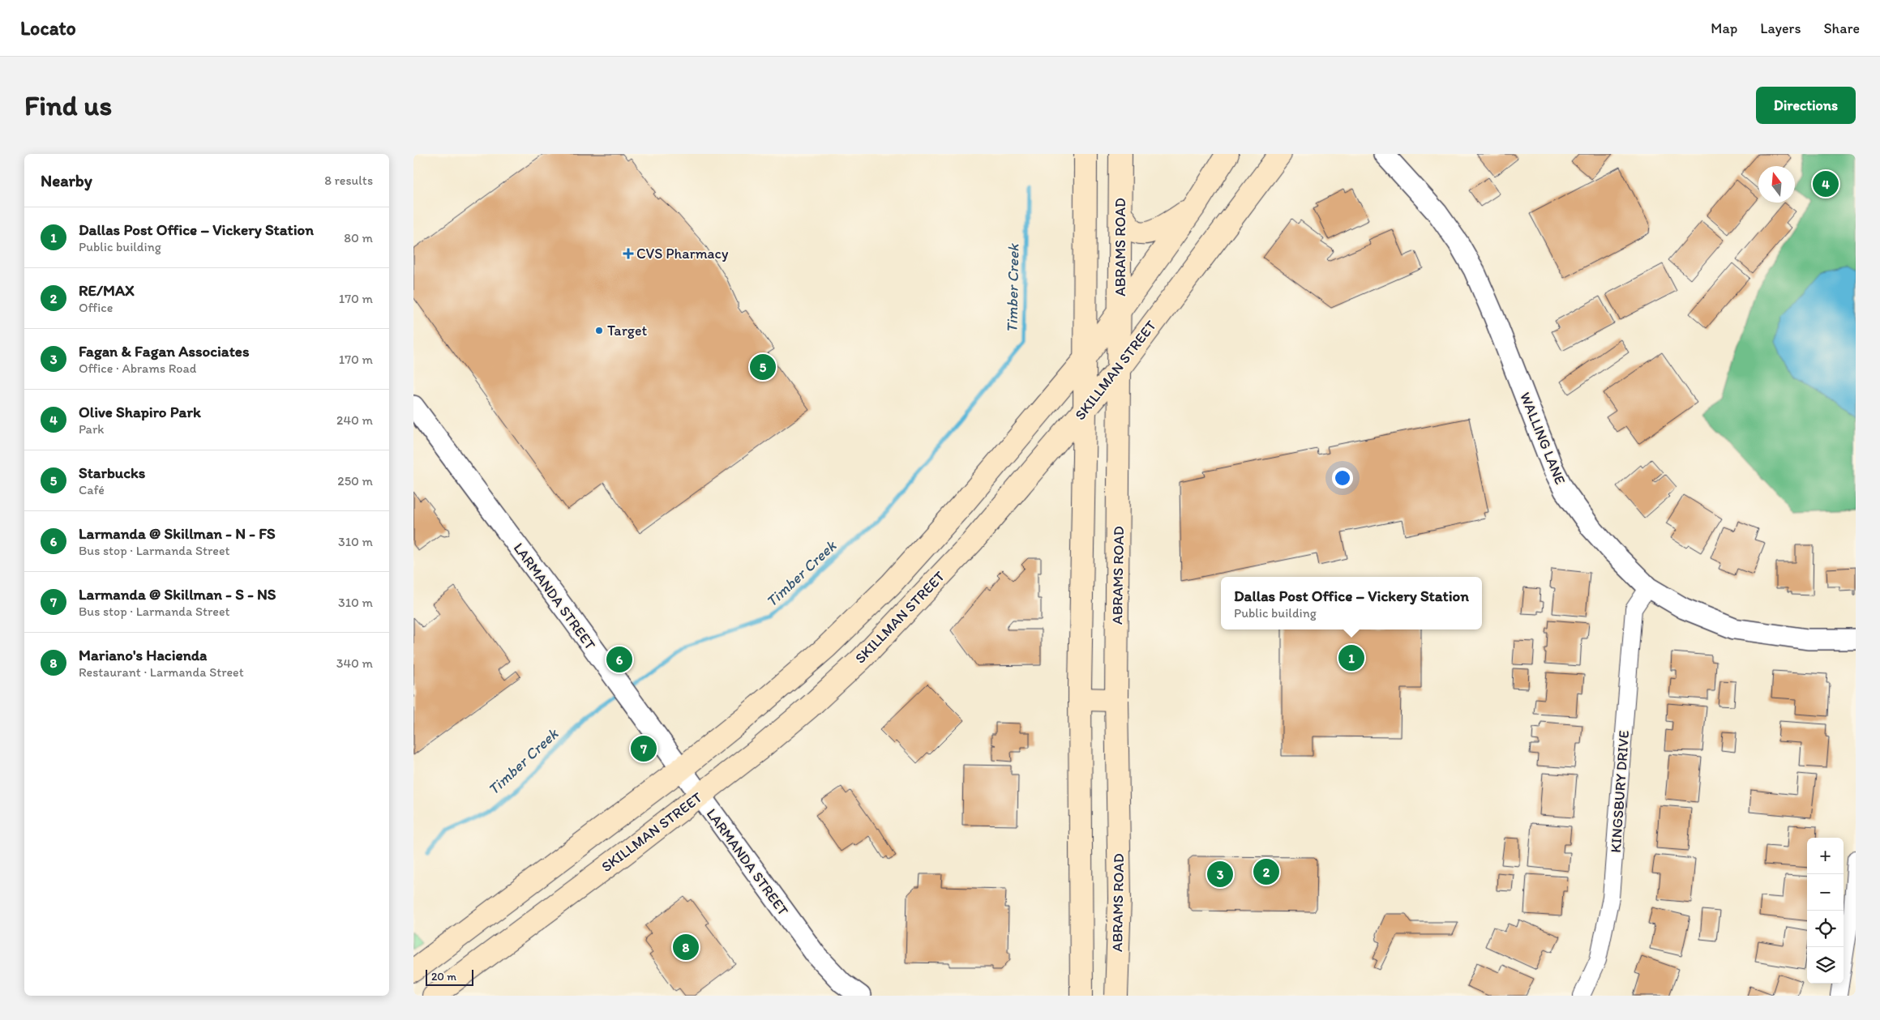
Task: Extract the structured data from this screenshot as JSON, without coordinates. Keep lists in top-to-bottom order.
{
  "streets": {
    "main road": ["ABRAMS ROAD", "SKILLMAN STREET"],
    "street": ["WALLING LANE", "LARMANDA STREET", "KINGSBURY DRIVE"]
  },
  "crossings": [
    ["ABRAMS ROAD", "SKILLMAN STREET"],
    ["SKILLMAN STREET", "LARMANDA STREET"],
    ["WALLING LANE", "KINGSBURY DRIVE"]
  ],
  "water": ["Timber Creek"],
  "places": {
    "health": ["CVS Pharmacy"],
    "other": ["Target"]
  },
  "scale_bar": "20 m",
  "north": "top",
  "page": {
    "header": "Locato",
    "nav": ["Map", "Layers", "Share"],
    "buttons": "Directions",
    "title": "Find us",
    "heading": ["Nearby", "8 results"],
    "pins": [
      "4",
      "5",
      "1",
      "6",
      "7",
      "2",
      "3",
      "8"
    ],
    "list": [
      {
        "mark": "1",
        "name": "Dallas Post Office – Vickery Station",
        "note": "Public building",
        "value": "80 m"
      },
      {
        "mark": "2",
        "name": "RE/MAX",
        "note": "Office",
        "value": "170 m"
      },
      {
        "mark": "3",
        "name": "Fagan & Fagan Associates",
        "note": "Office · Abrams Road",
        "value": "170 m"
      },
      {
        "mark": "4",
        "name": "Olive Shapiro Park",
        "note": "Park",
        "value": "240 m"
      },
      {
        "mark": "5",
        "name": "Starbucks",
        "note": "Café",
        "value": "250 m"
      },
      {
        "mark": "6",
        "name": "Larmanda @ Skillman - N - FS",
        "note": "Bus stop · Larmanda Street",
        "value": "310 m"
      },
      {
        "mark": "7",
        "name": "Larmanda @ Skillman - S - NS",
        "note": "Bus stop · Larmanda Street",
        "value": "310 m"
      },
      {
        "mark": "8",
        "name": "Mariano's Hacienda",
        "note": "Restaurant · Larmanda Street",
        "value": "340 m"
      }
    ],
    "popup": ["Dallas Post Office – Vickery Station", "Public building"],
    "map_buttons": ["+", "−"],
    "scale": "20 m"
  }
}
